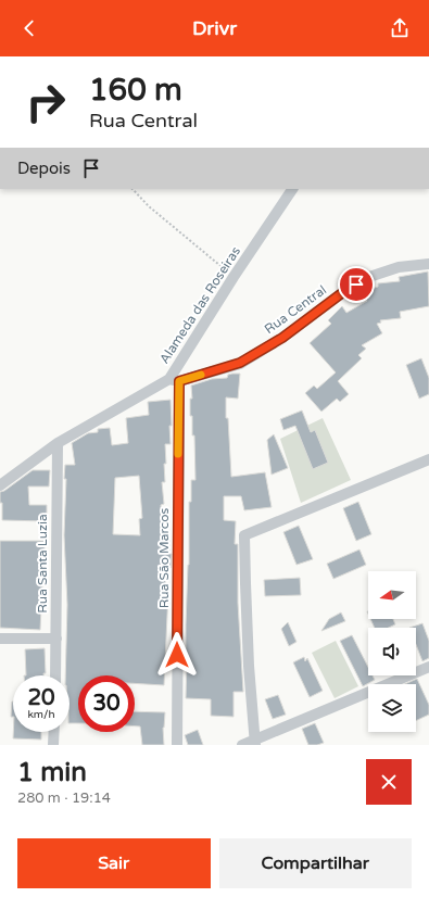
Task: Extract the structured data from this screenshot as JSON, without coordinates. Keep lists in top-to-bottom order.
{
  "streets": {
    "street": [
      "Alameda das Roseiras",
      "Rua Central",
      "Rua São Marcos",
      "Rua Santa Luzia"
    ]
  },
  "crossings": [
    ["Alameda das Roseiras", "Rua Central"],
    ["Alameda das Roseiras", "Rua São Marcos"],
    ["Alameda das Roseiras", "Rua Santa Luzia"],
    ["Rua Central", "Rua São Marcos"]
  ],
  "north": "left",
  "page": {
    "header": "Drivr",
    "turn": ["160 m", "Rua Central"],
    "then": "Depois",
    "speed": "20 km/h",
    "limit": "30",
    "heading": ["1 min", "280 m · 19:14"],
    "buttons": ["Sair", "Compartilhar"]
  }
}
